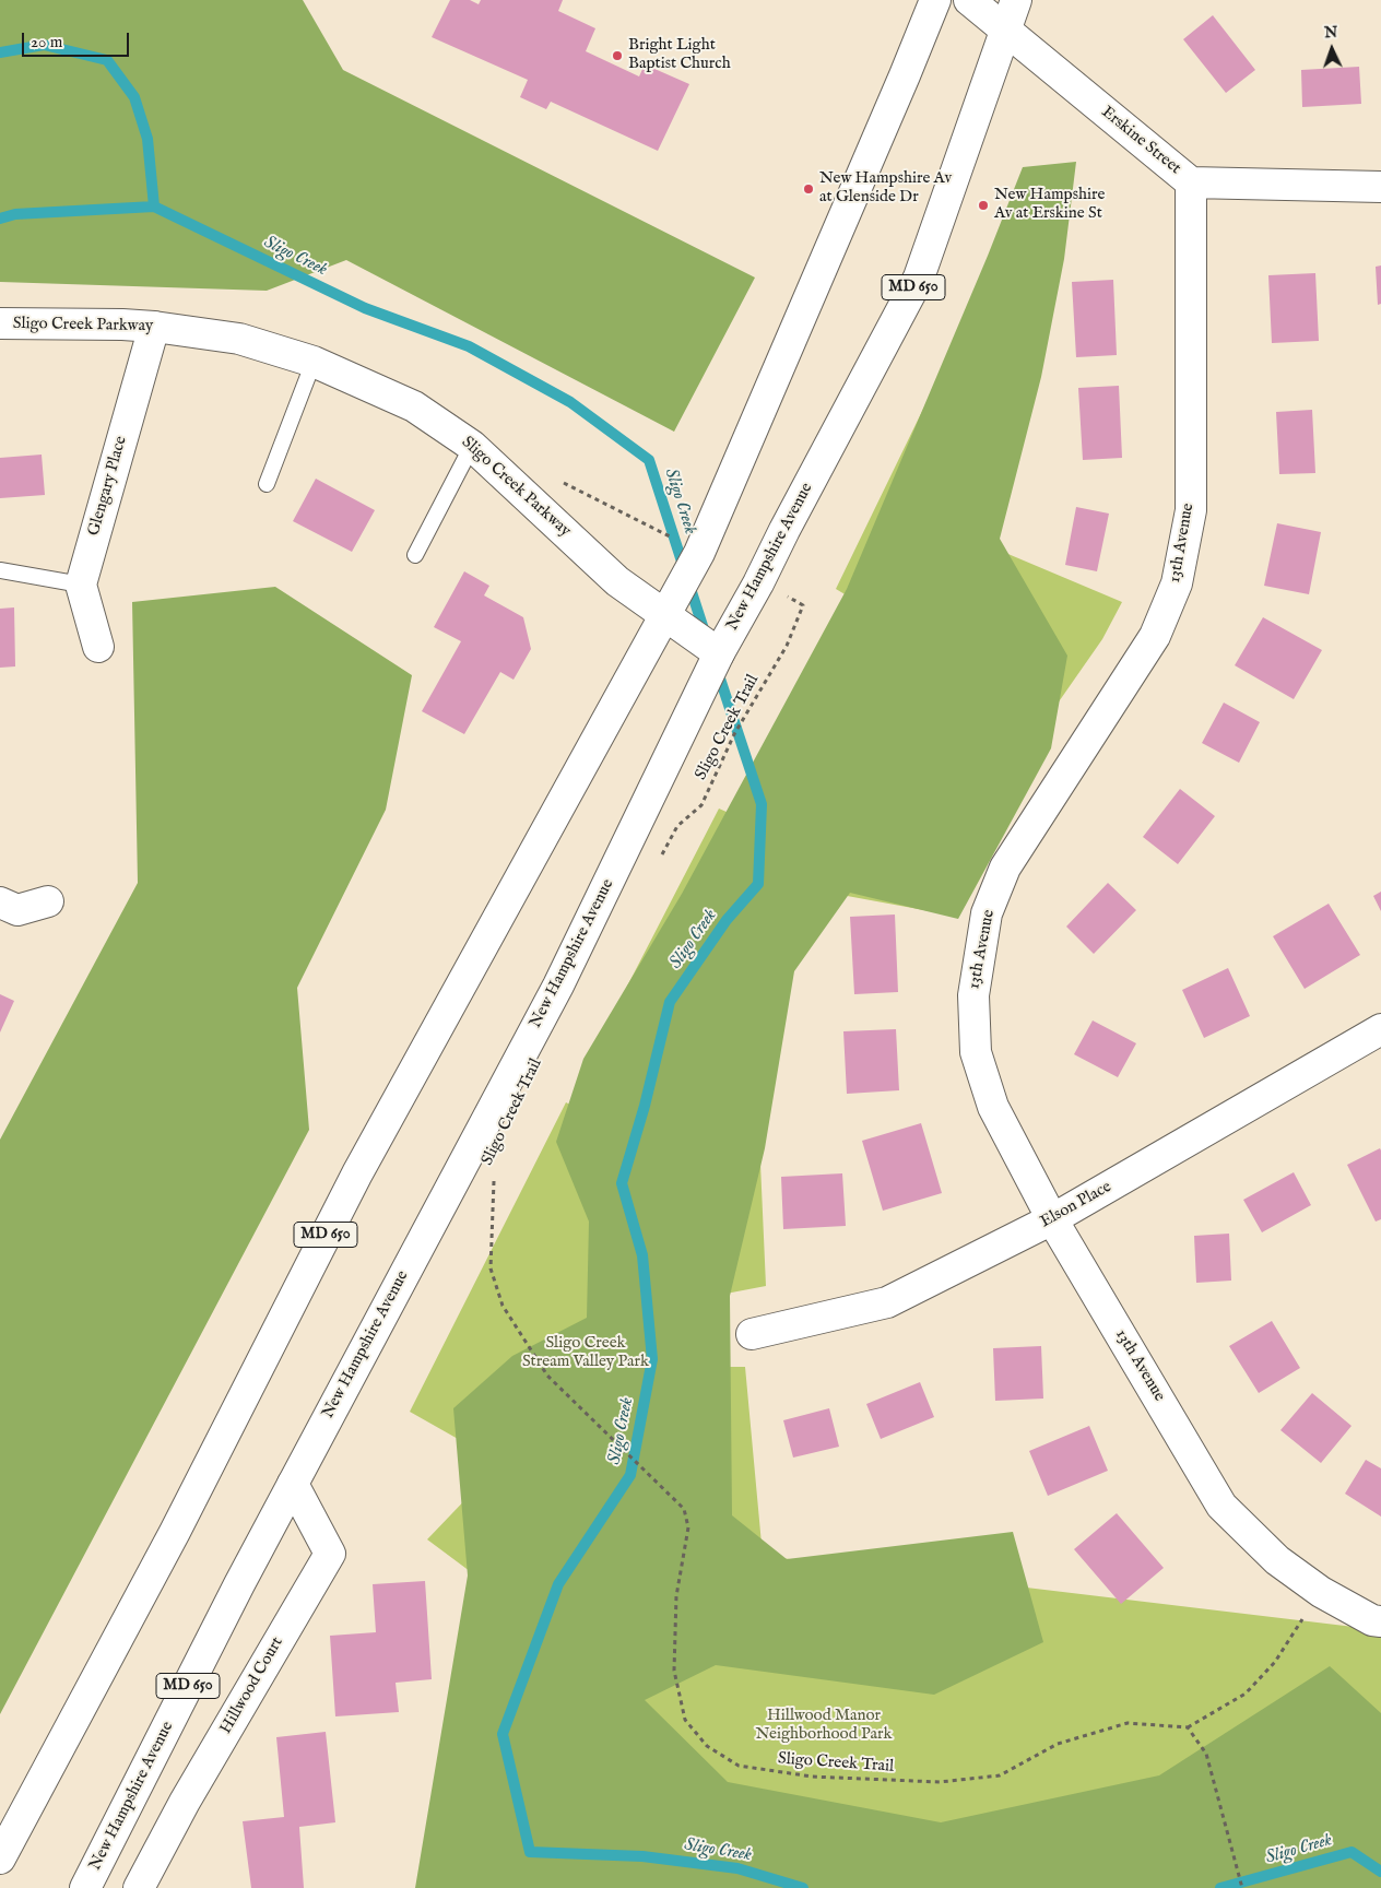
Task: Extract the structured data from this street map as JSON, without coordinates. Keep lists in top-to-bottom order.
{
  "streets": {
    "street": [
      "Erskine Street",
      "MD 650",
      "Sligo Creek Parkway",
      "Glengary Place",
      "13th Avenue",
      "New Hampshire Avenue",
      "Elson Place",
      "Hillwood Court"
    ],
    "path": ["Sligo Creek Trail"]
  },
  "crossings": [
    ["Erskine Street", "13th Avenue"],
    ["Erskine Street", "New Hampshire Avenue"],
    ["MD 650", "Sligo Creek Parkway"],
    ["Sligo Creek Parkway", "Glengary Place"],
    ["Sligo Creek Parkway", "New Hampshire Avenue"],
    ["13th Avenue", "Elson Place"],
    ["New Hampshire Avenue", "Hillwood Court"]
  ],
  "water": ["Sligo Creek"],
  "parks": ["Sligo Creek Stream Valley Park", "Hillwood Manor Neighborhood Park"],
  "places": ["Bright Light Baptist Church", "New Hampshire Av at Glenside Dr", "New Hampshire Av at Erskine St"],
  "scale_bar": "20 m",
  "north": "top"
}
